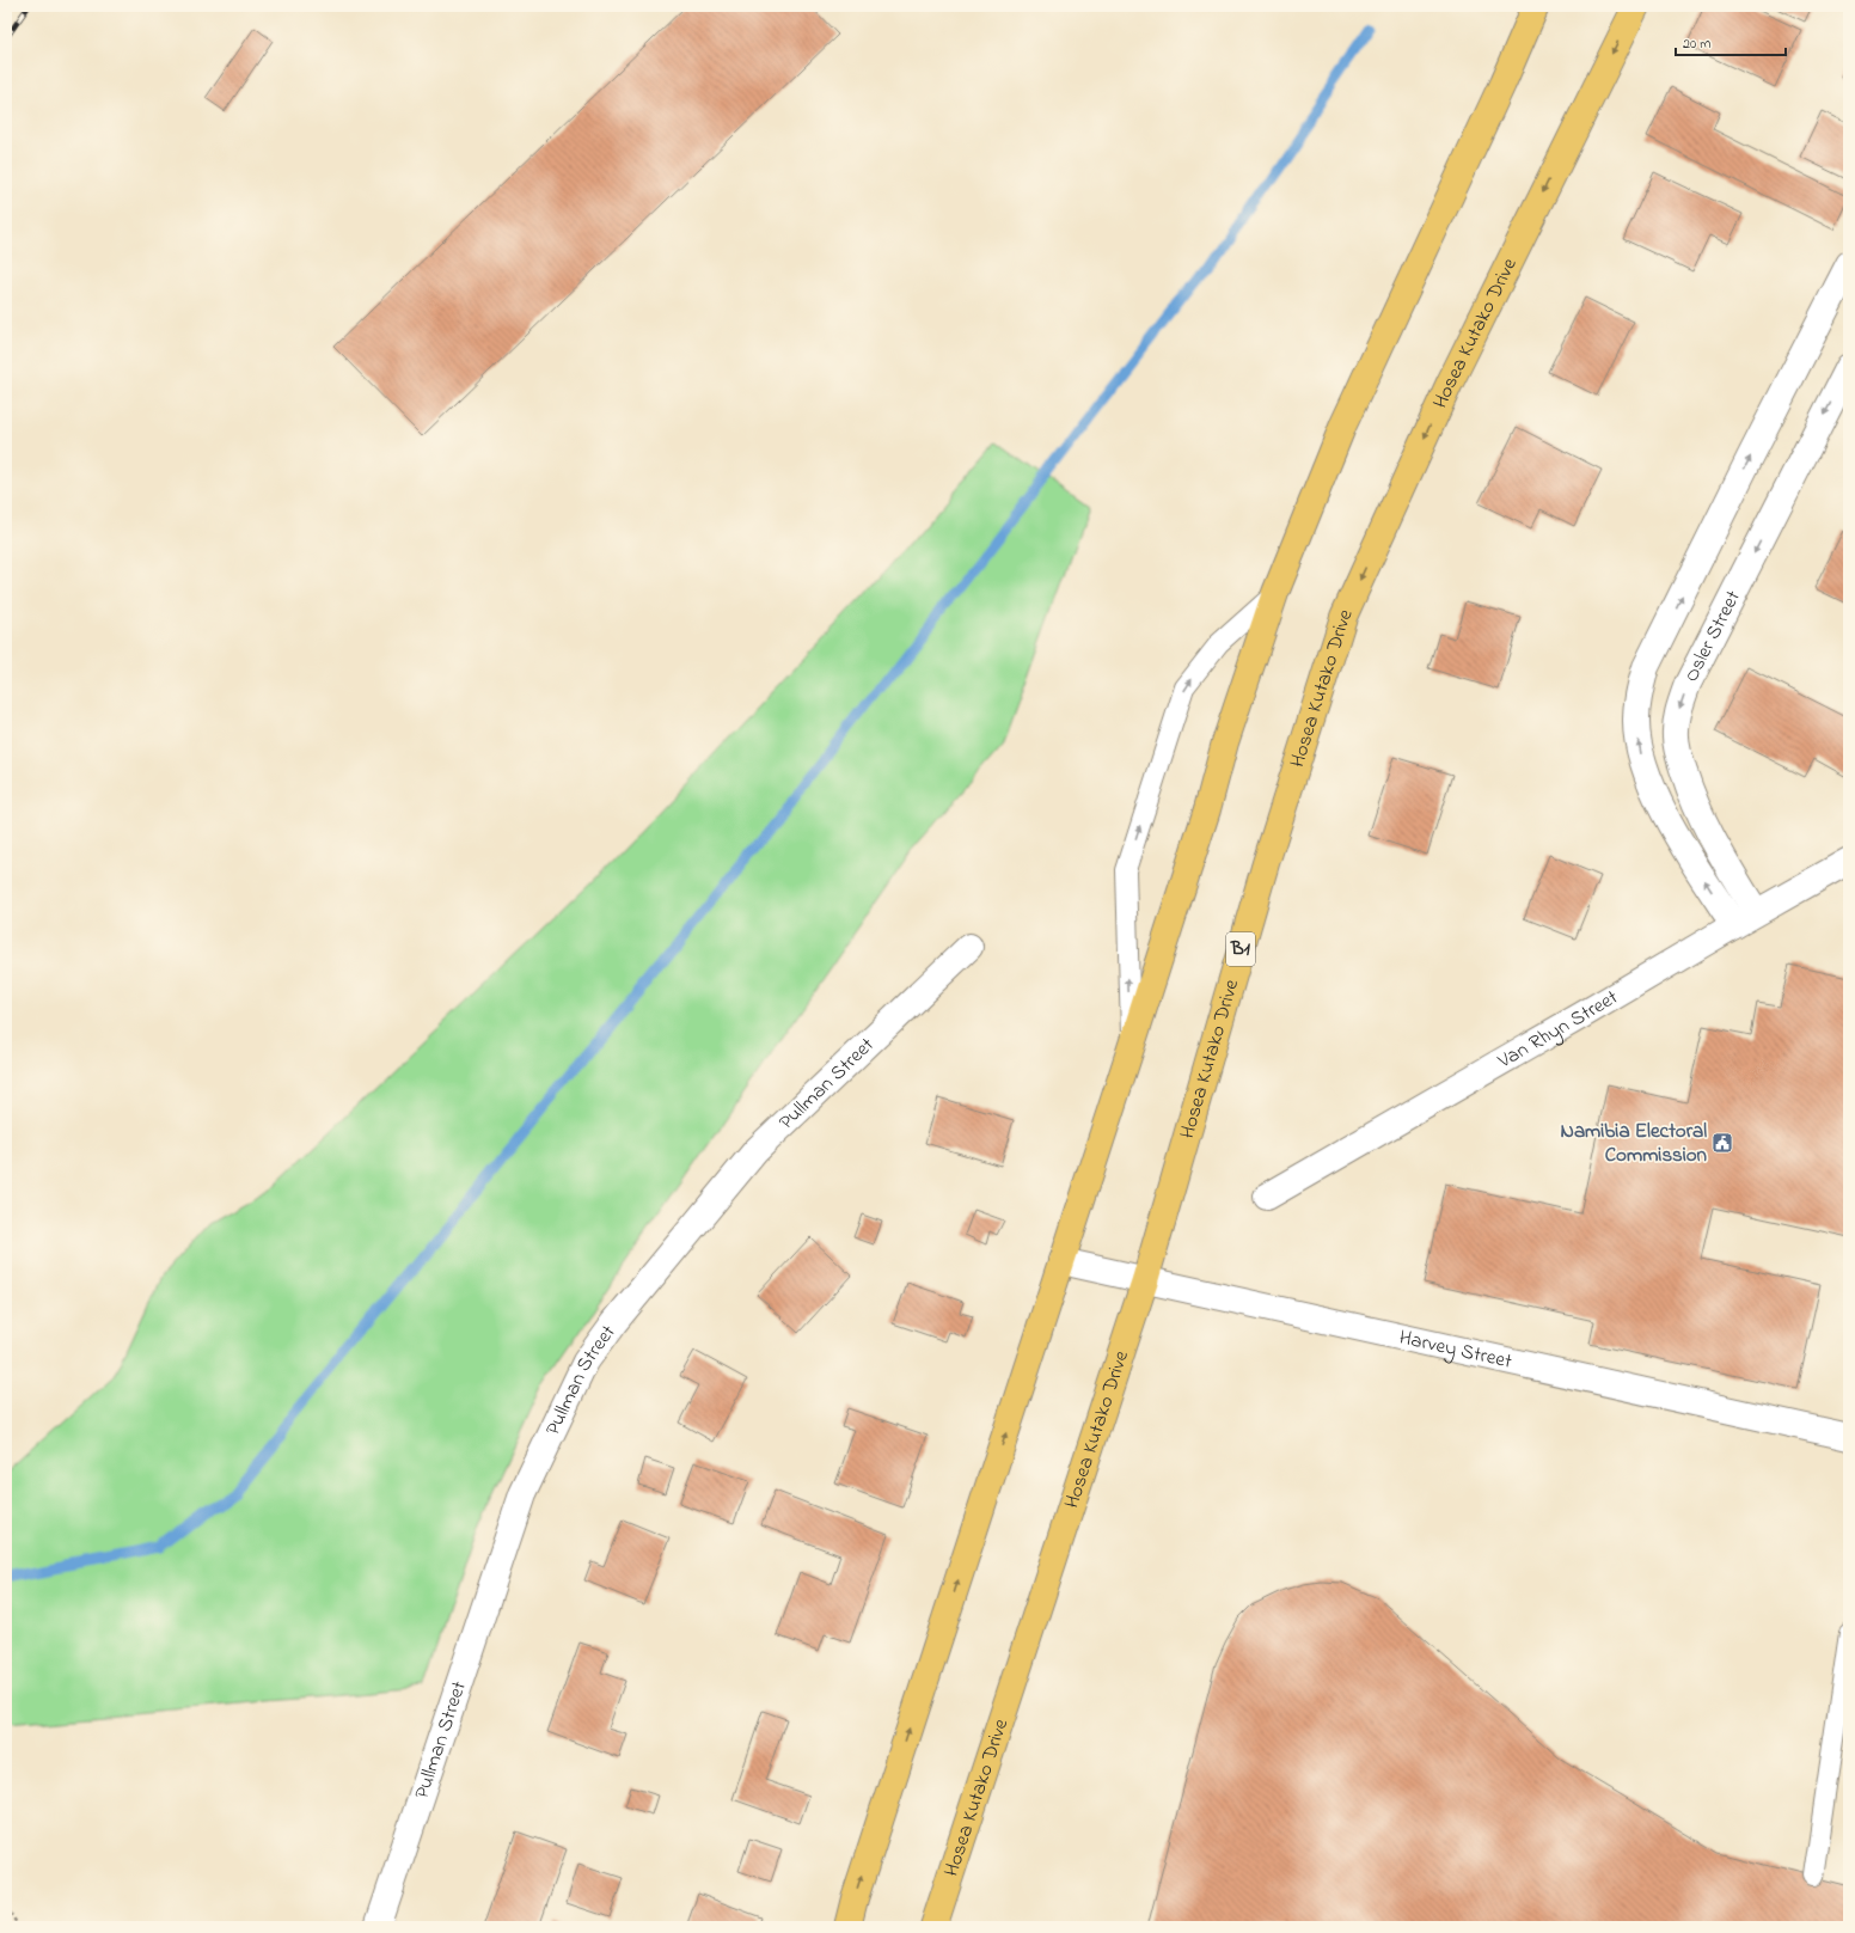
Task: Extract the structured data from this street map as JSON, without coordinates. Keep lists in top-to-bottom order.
{
  "streets": {
    "main road": ["Hosea Kutako Drive", "B1"],
    "street": [
      "Osler Street",
      "Van Rhyn Street",
      "Pullman Street",
      "Harvey Street"
    ]
  },
  "crossings": [
    ["Hosea Kutako Drive", "Harvey Street"],
    ["Osler Street", "Van Rhyn Street"]
  ],
  "one_way": ["Osler Street"],
  "places": {
    "public building": ["Namibia Electoral Commission"]
  },
  "scale_bar": "20 m"
}
